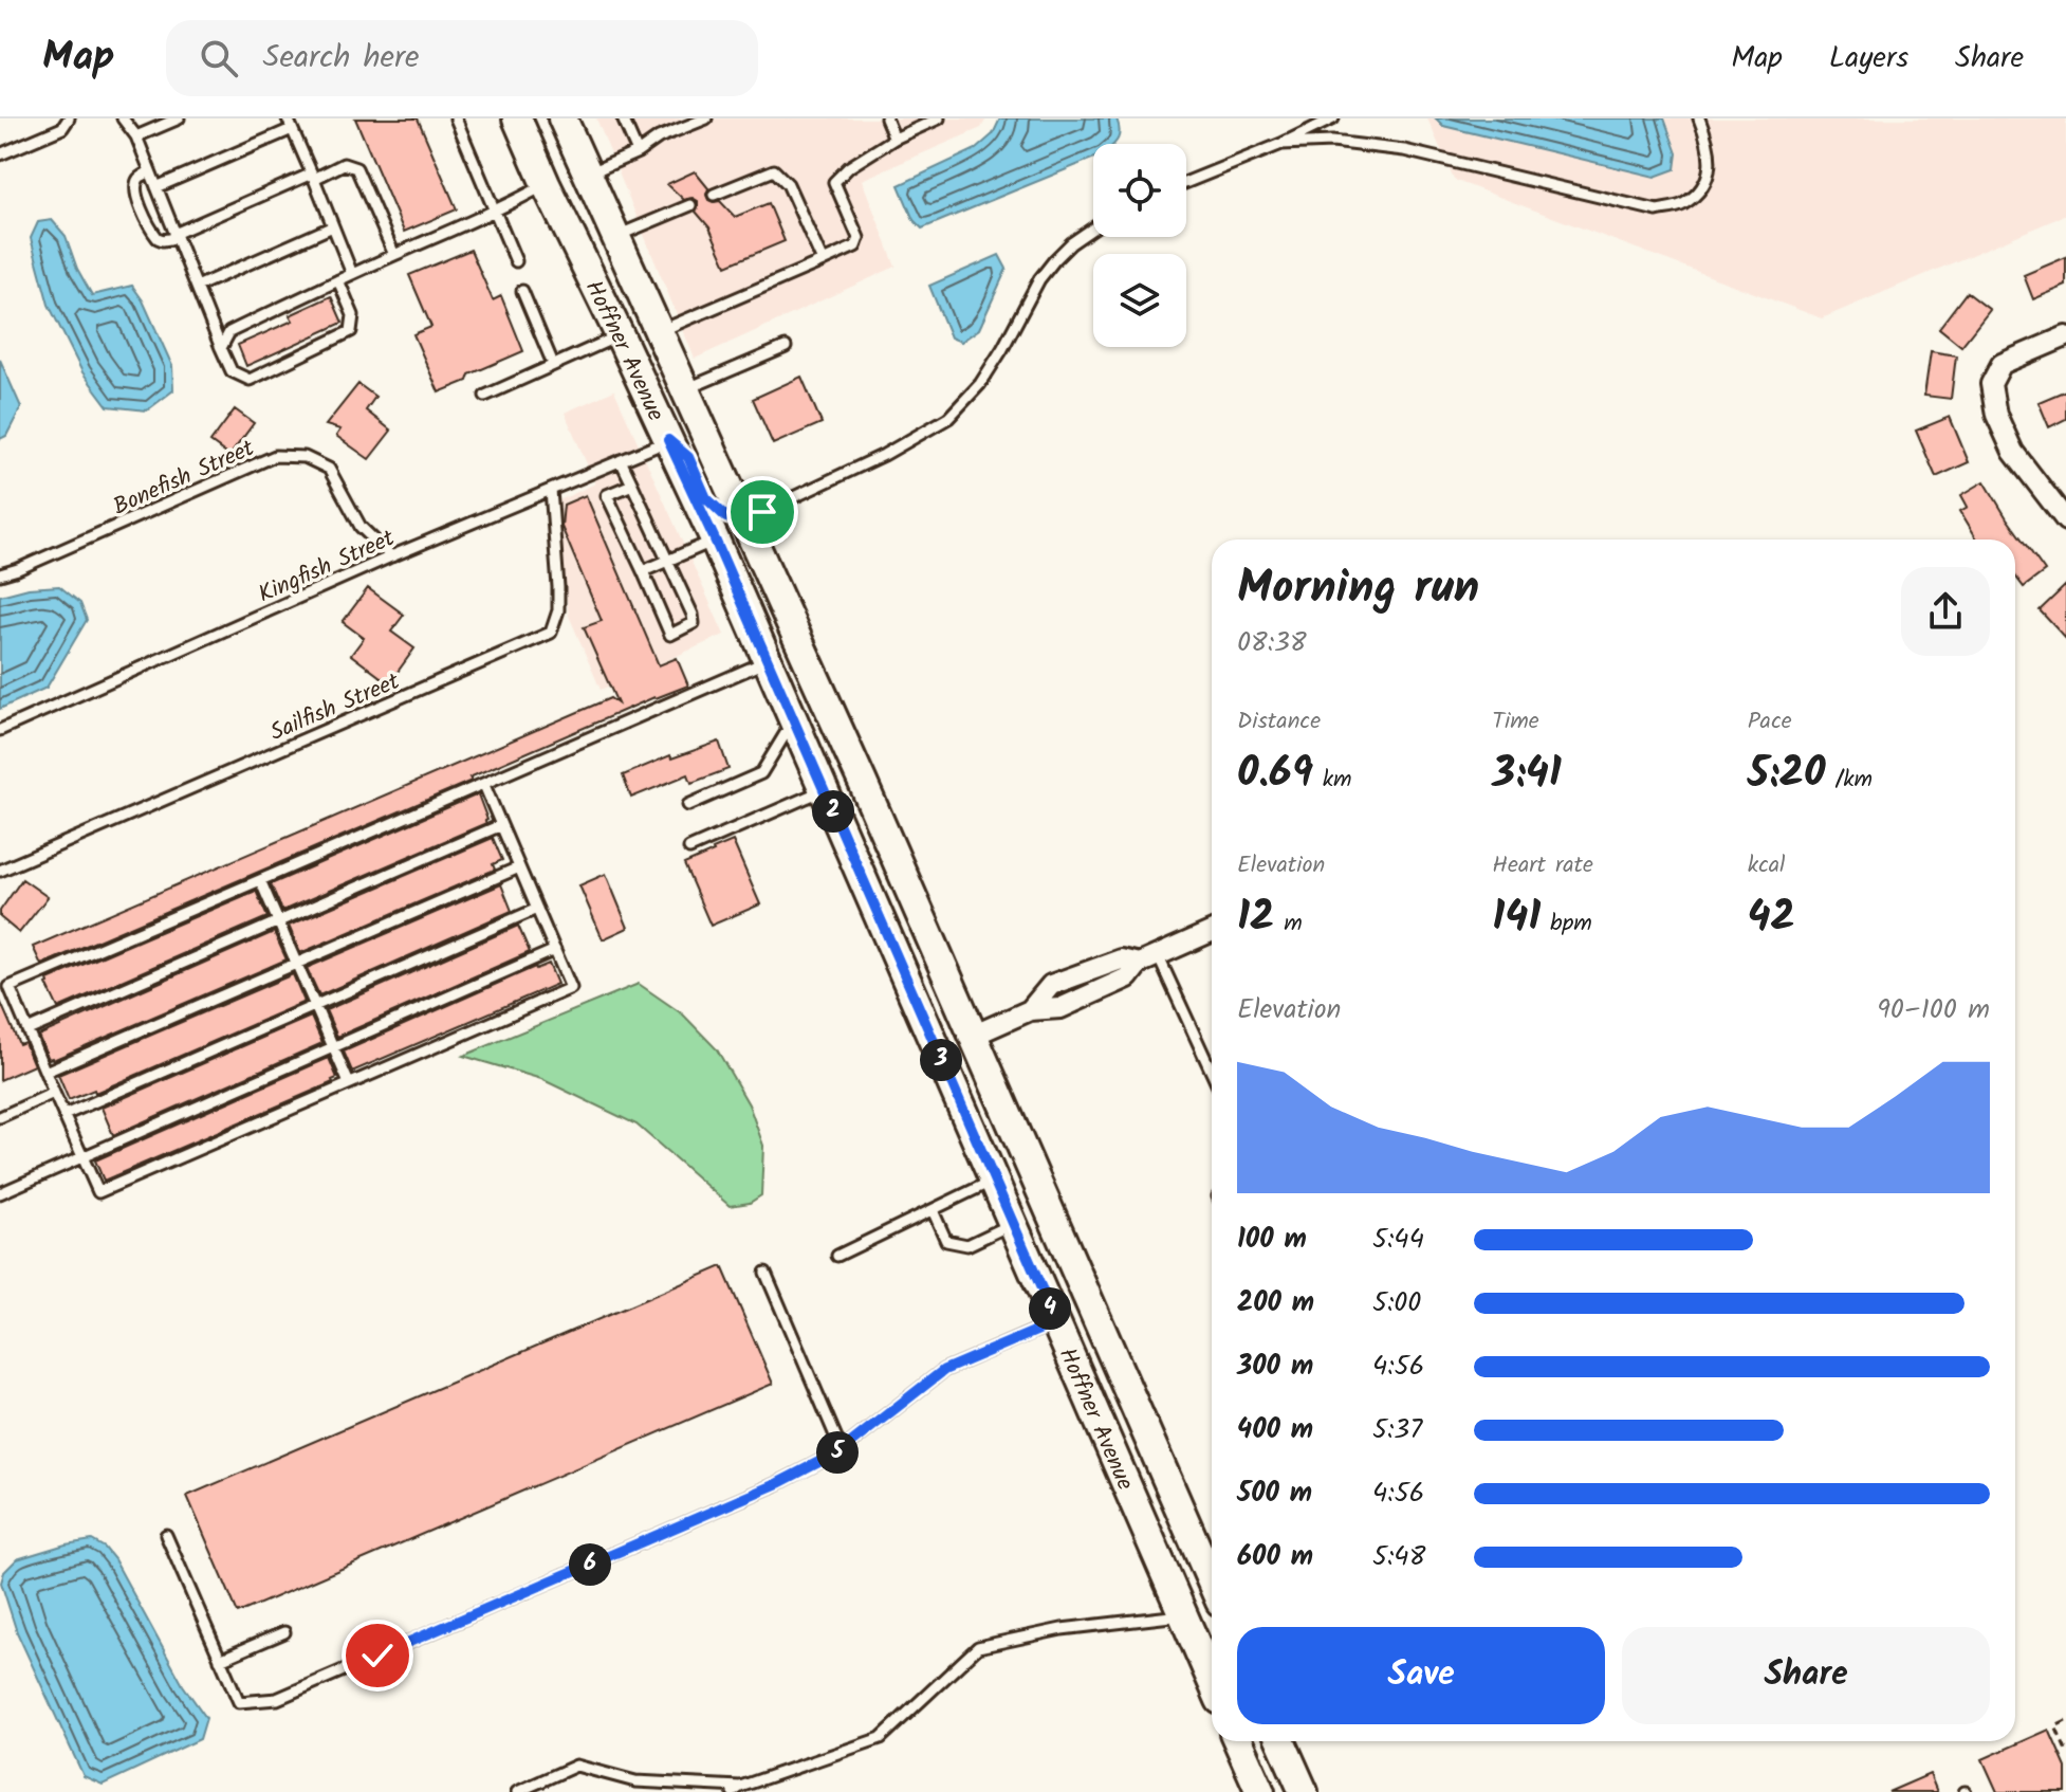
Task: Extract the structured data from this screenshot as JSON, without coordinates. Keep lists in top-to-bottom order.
{
  "streets": {
    "main road": ["Hoffner Avenue"],
    "lane": ["Bonefish Street", "Kingfish Street", "Sailfish Street"]
  },
  "crossings": [
    ["Hoffner Avenue", "Kingfish Street"],
    ["Bonefish Street", "Kingfish Street"],
    ["Kingfish Street", "Sailfish Street"]
  ],
  "page": {
    "header": "Map",
    "search": "Search here",
    "nav": ["Map", "Layers", "Share"],
    "heading": ["Morning run", "08:38"],
    "stats": [
      ["Distance", "0.69 km"],
      ["Time", "3:41"],
      ["Pace", "5:20 /km"],
      ["Elevation", "12 m"],
      ["Heart rate", "141 bpm"],
      ["kcal", "42"]
    ],
    "pins": [
      "2",
      "3",
      "4",
      "5",
      "6"
    ],
    "chart": ["Elevation", "90–100 m"],
    "list": [
      {
        "name": "100 m",
        "note": "5:44"
      },
      {
        "name": "200 m",
        "note": "5:00"
      },
      {
        "name": "300 m",
        "note": "4:56"
      },
      {
        "name": "400 m",
        "note": "5:37"
      },
      {
        "name": "500 m",
        "note": "4:56"
      },
      {
        "name": "600 m",
        "note": "5:48"
      }
    ],
    "buttons": ["Save", "Share"]
  }
}
